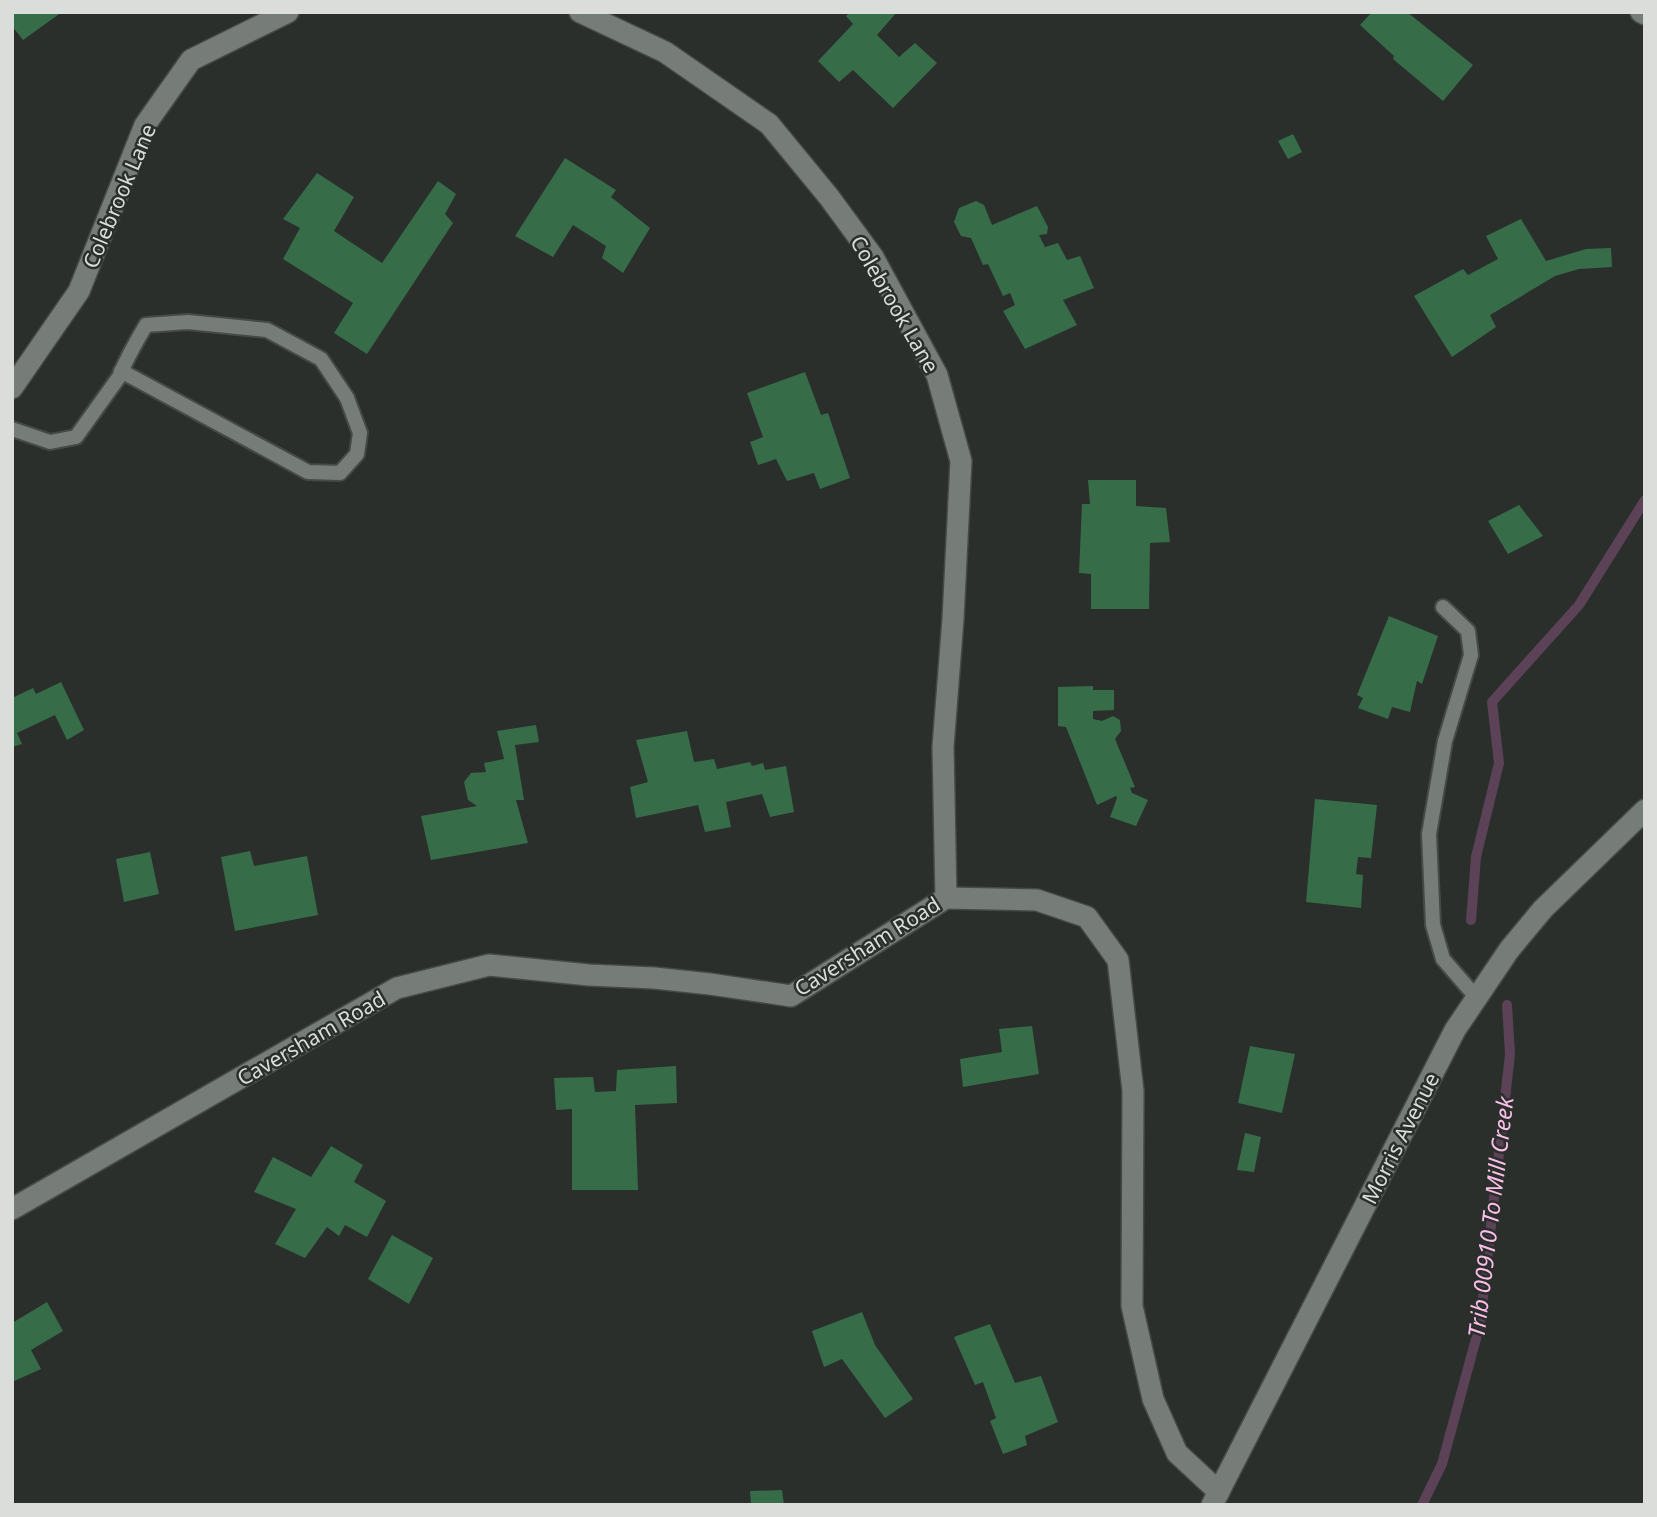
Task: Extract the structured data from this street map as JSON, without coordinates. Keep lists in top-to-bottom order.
{
  "streets": {
    "street": ["Colebrook Lane", "Caversham Road", "Morris Avenue"]
  },
  "crossings": [
    ["Colebrook Lane", "Caversham Road"],
    ["Caversham Road", "Morris Avenue"]
  ],
  "water": ["Trib 00910 To Mill Creek"]
}
